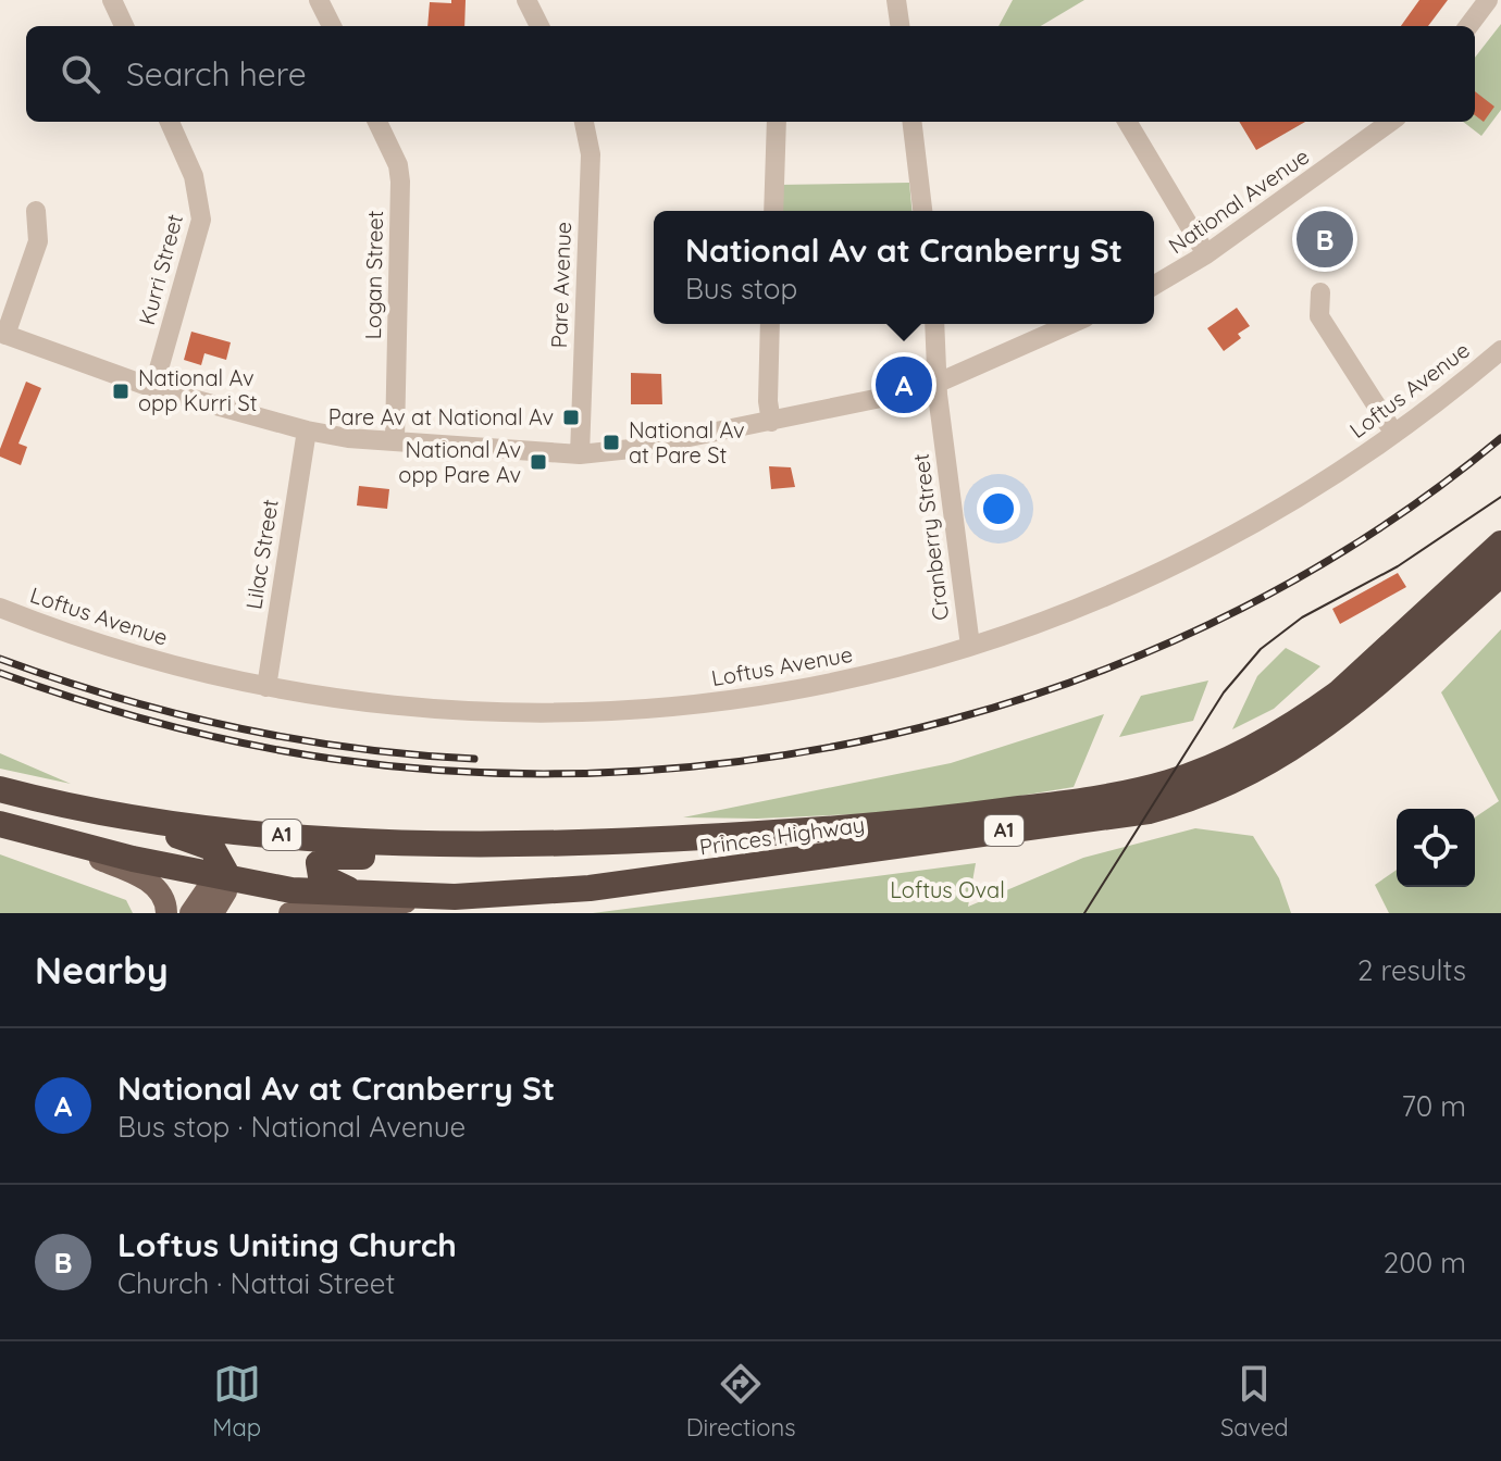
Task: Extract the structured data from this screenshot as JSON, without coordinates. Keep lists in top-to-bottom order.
{
  "streets": {
    "highway": ["A1", "Princes Highway"],
    "street": [
      "National Avenue",
      "Kurri Street",
      "Logan Street",
      "Pare Avenue",
      "Loftus Avenue",
      "Cranberry Street",
      "Lilac Street"
    ]
  },
  "crossings": [
    ["Loftus Avenue", "Cranberry Street"],
    ["Loftus Avenue", "Lilac Street"]
  ],
  "parks": ["Loftus Oval"],
  "places": {
    "transit": [
      "National Av opp Kurri St",
      "Pare Av at National Av",
      "National Av at Pare St",
      "National Av opp Pare Av"
    ]
  },
  "page": {
    "search": "Search here",
    "pins": ["B", "A"],
    "popup": ["National Av at Cranberry St", "Bus stop"],
    "heading": ["Nearby", "2 results"],
    "list": [
      {
        "mark": "A",
        "name": "National Av at Cranberry St",
        "note": "Bus stop · National Avenue",
        "value": "70 m"
      },
      {
        "mark": "B",
        "name": "Loftus Uniting Church",
        "note": "Church · Nattai Street",
        "value": "200 m"
      }
    ],
    "nav": ["Map", "Directions", "Saved"]
  }
}
